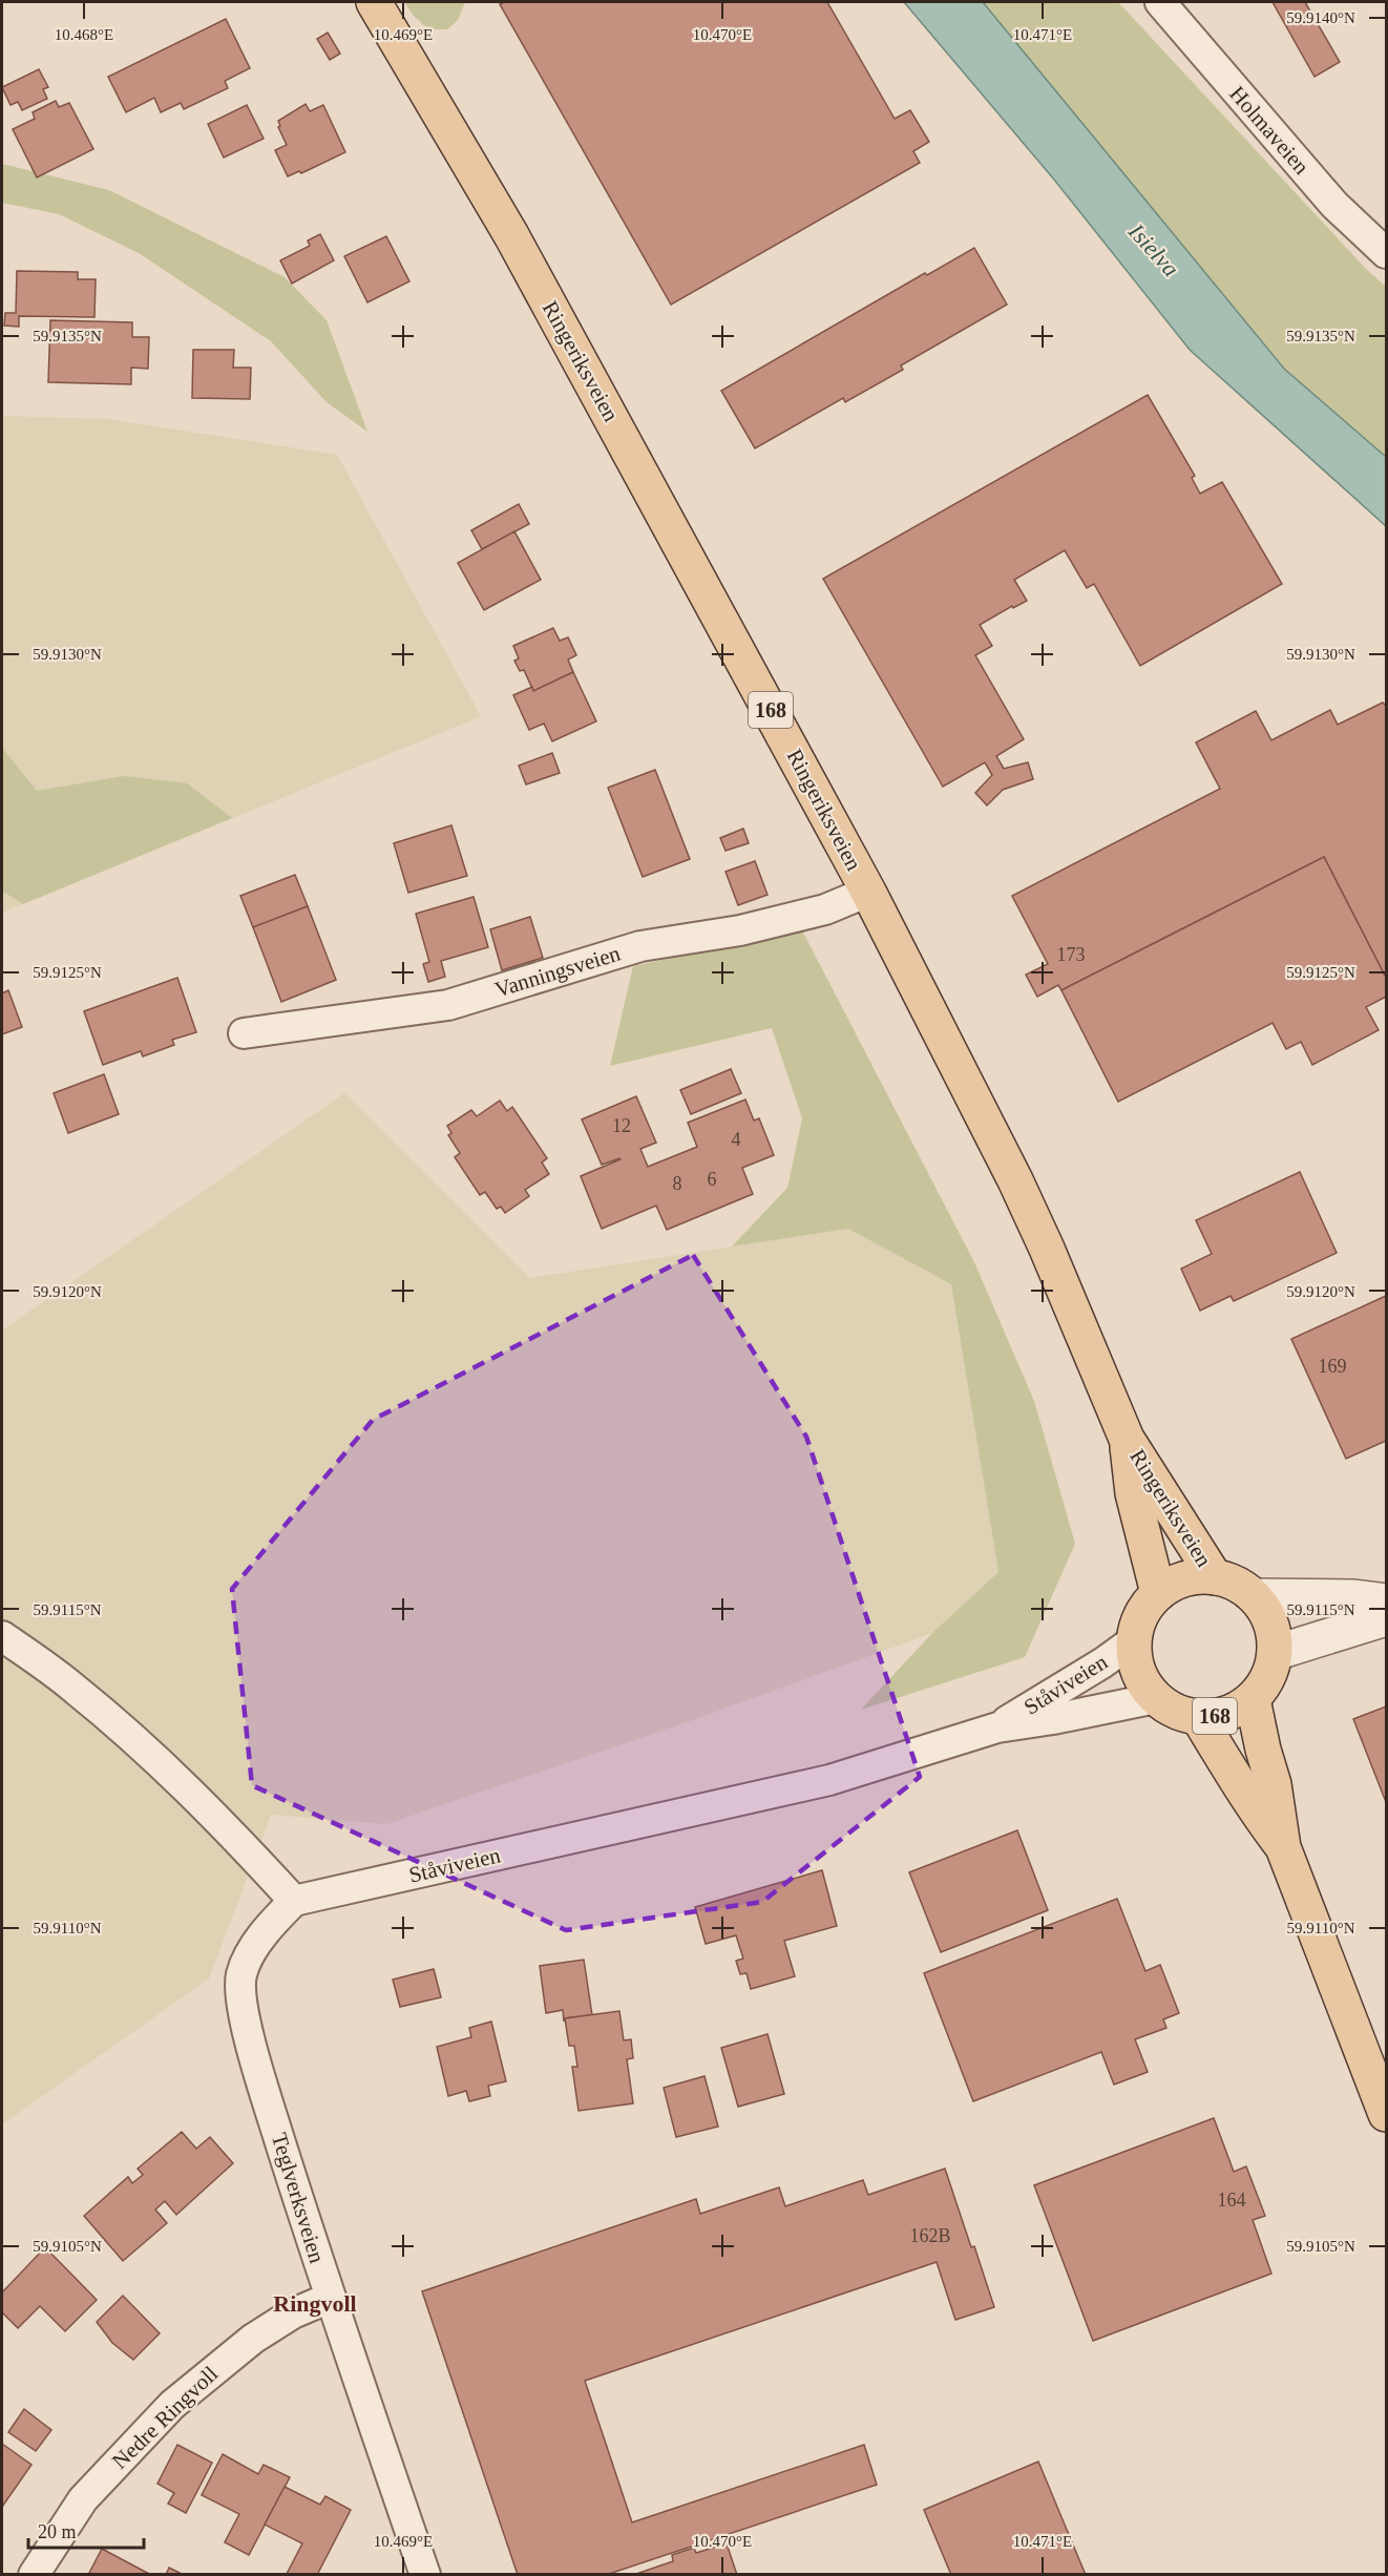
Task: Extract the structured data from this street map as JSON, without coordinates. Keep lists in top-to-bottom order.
{
  "streets": {
    "main road": ["Ringeriksveien", "168"],
    "street": [
      "Holmaveien",
      "Vanningsveien",
      "Ståviveien",
      "Teglverksveien",
      "Nedre Ringvoll"
    ]
  },
  "crossings": [
    ["Ringeriksveien", "168"],
    ["Ringeriksveien", "Vanningsveien"],
    ["Ringeriksveien", "Ståviveien"],
    ["168", "Ståviveien"],
    ["Ståviveien", "Teglverksveien"],
    ["Teglverksveien", "Nedre Ringvoll"]
  ],
  "districts": ["Ringvoll"],
  "water": ["Isielva"],
  "house_numbers": [
    "173",
    "12",
    "4",
    "6",
    "8",
    "169",
    "164",
    "162B"
  ],
  "scale_bar": "20 m",
  "coordinates": [
    "59.9140°N",
    "10.468°E",
    "10.469°E",
    "10.470°E",
    "10.471°E",
    "59.9135°N",
    "59.9130°N",
    "59.9125°N",
    "59.9120°N",
    "59.9115°N",
    "59.9110°N",
    "59.9105°N"
  ]
}
